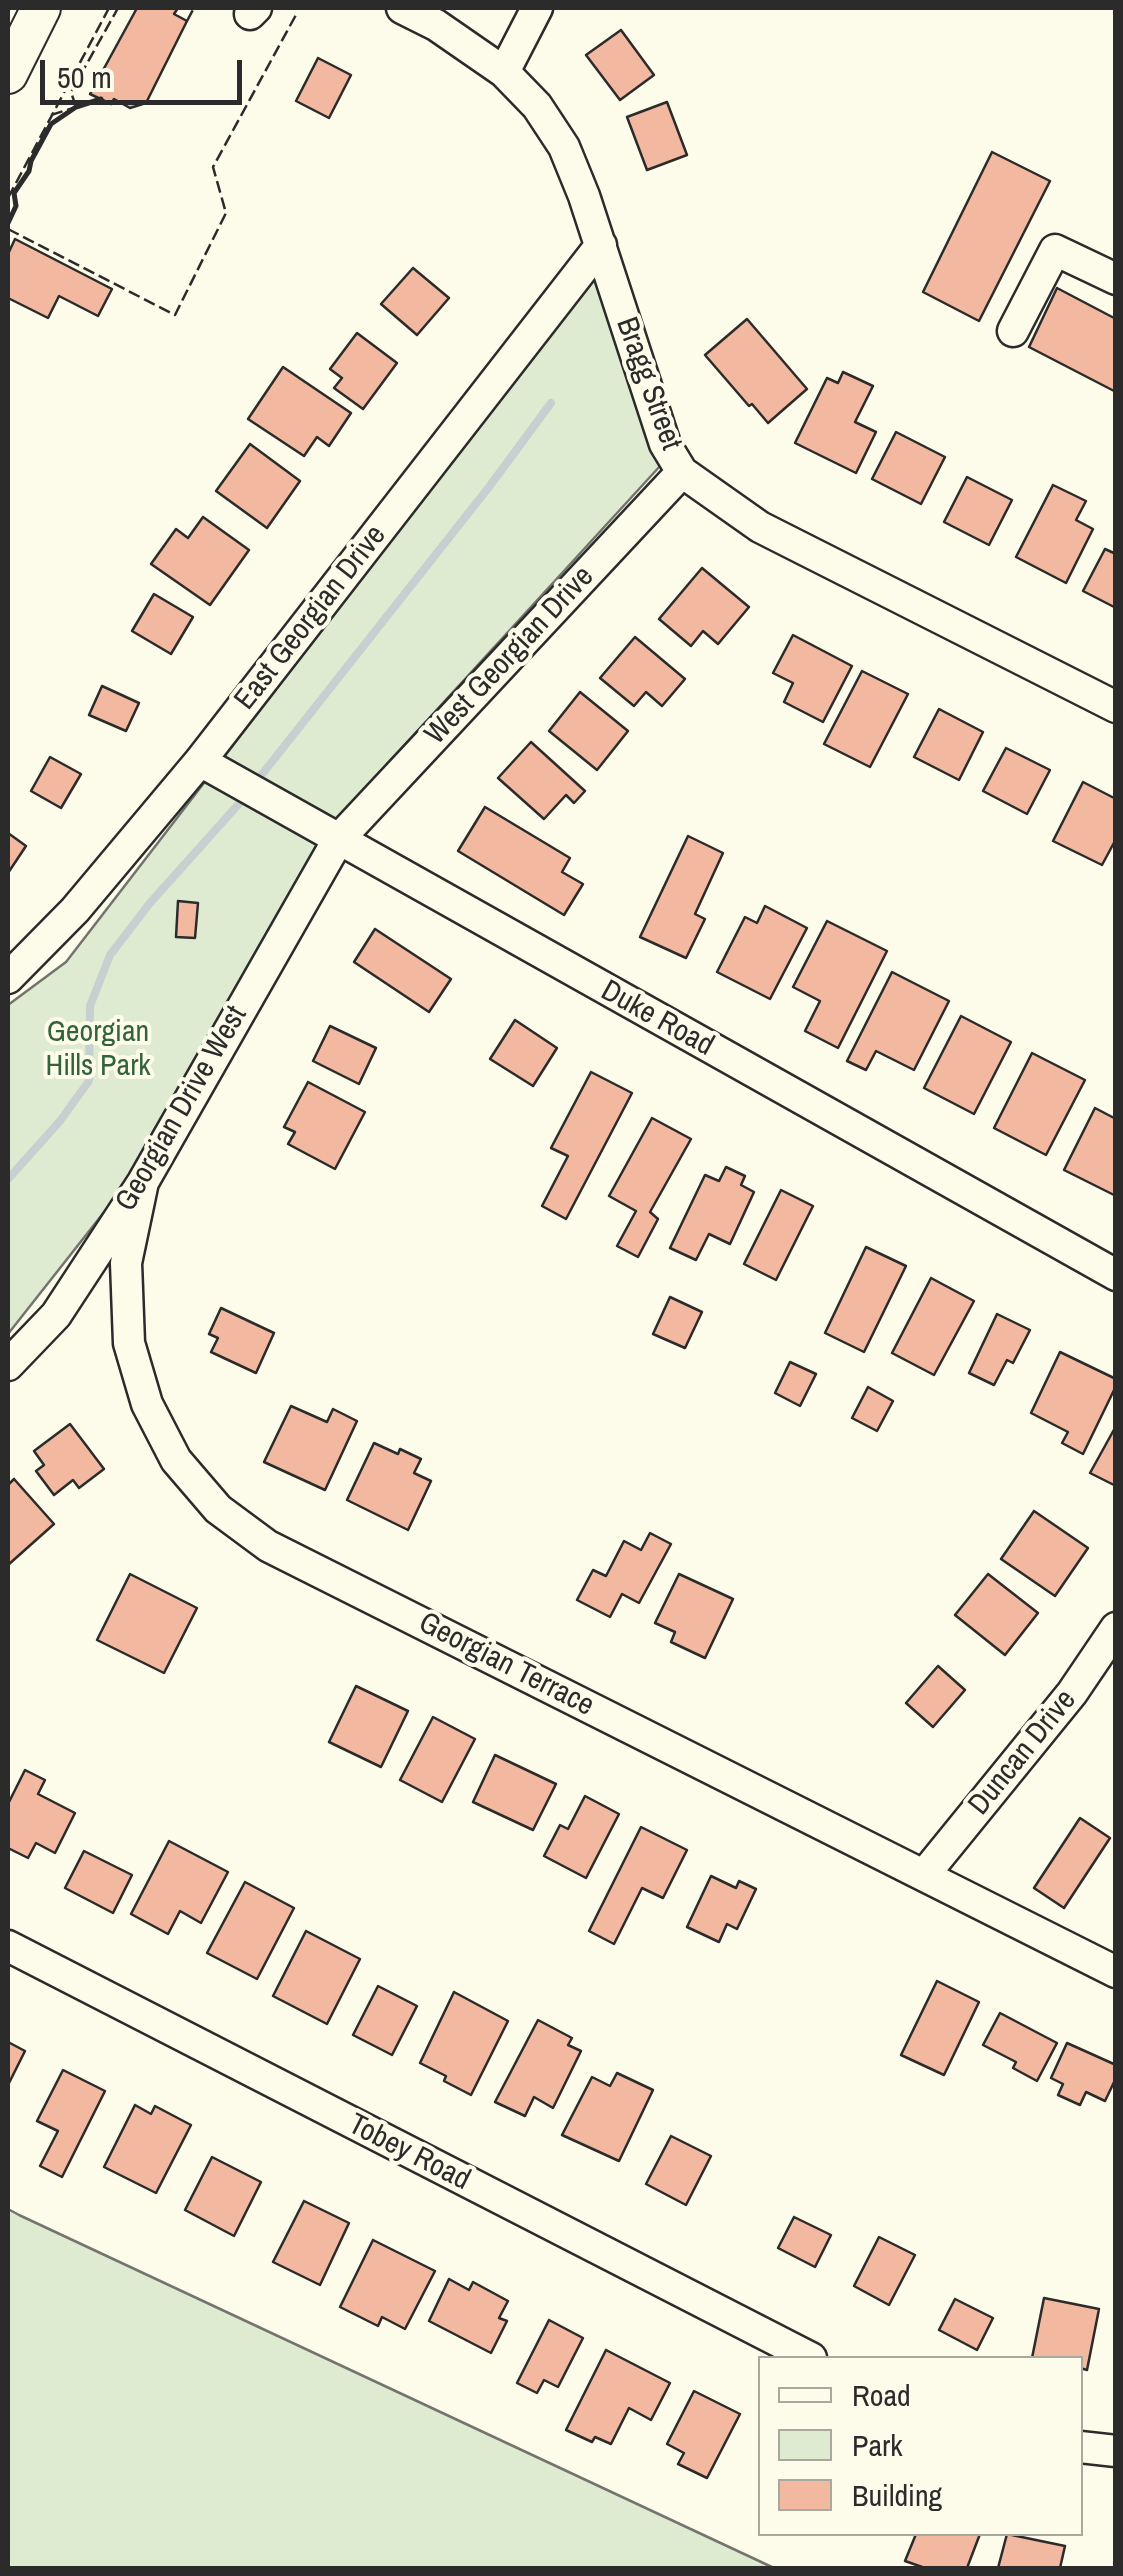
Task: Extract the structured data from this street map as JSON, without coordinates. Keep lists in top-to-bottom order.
{
  "streets": {
    "street": [
      "Bragg Street",
      "East Georgian Drive",
      "West Georgian Drive",
      "Duke Road",
      "Georgian Drive West",
      "Georgian Terrace",
      "Duncan Drive",
      "Tobey Road"
    ]
  },
  "crossings": [
    ["Bragg Street", "East Georgian Drive"],
    ["Bragg Street", "West Georgian Drive"],
    ["East Georgian Drive", "Duke Road"],
    ["West Georgian Drive", "Duke Road"],
    ["West Georgian Drive", "Georgian Drive West"],
    ["Duke Road", "Georgian Drive West"],
    ["Georgian Drive West", "Georgian Terrace"],
    ["Georgian Terrace", "Duncan Drive"]
  ],
  "parks": ["Georgian Hills Park"],
  "legend": ["Road", "Park", "Building"],
  "scale_bar": "50 m"
}
